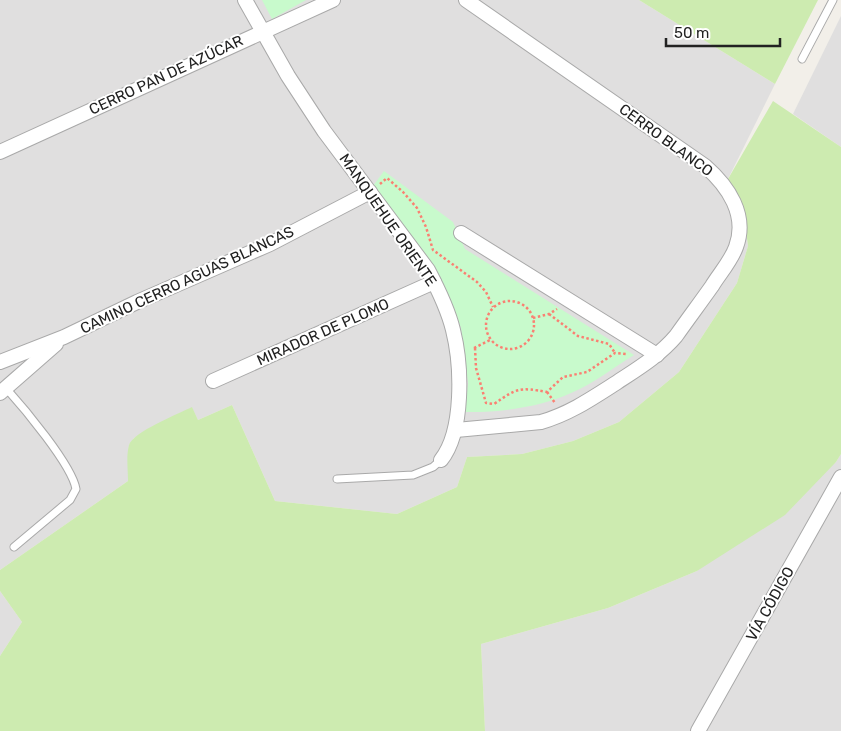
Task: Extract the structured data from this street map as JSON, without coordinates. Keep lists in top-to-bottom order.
{
  "streets": {
    "street": [
      "CERRO PAN DE AZÚCAR",
      "CERRO BLANCO",
      "MANQUEHUE ORIENTE",
      "CAMINO CERRO AGUAS BLANCAS",
      "MIRADOR DE PLOMO",
      "VÍA CÓDIGO"
    ]
  },
  "crossings": [
    ["CERRO PAN DE AZÚCAR", "MANQUEHUE ORIENTE"],
    ["CERRO BLANCO", "MANQUEHUE ORIENTE"],
    ["MANQUEHUE ORIENTE", "CAMINO CERRO AGUAS BLANCAS"],
    ["MANQUEHUE ORIENTE", "MIRADOR DE PLOMO"]
  ],
  "scale_bar": "50 m"
}
